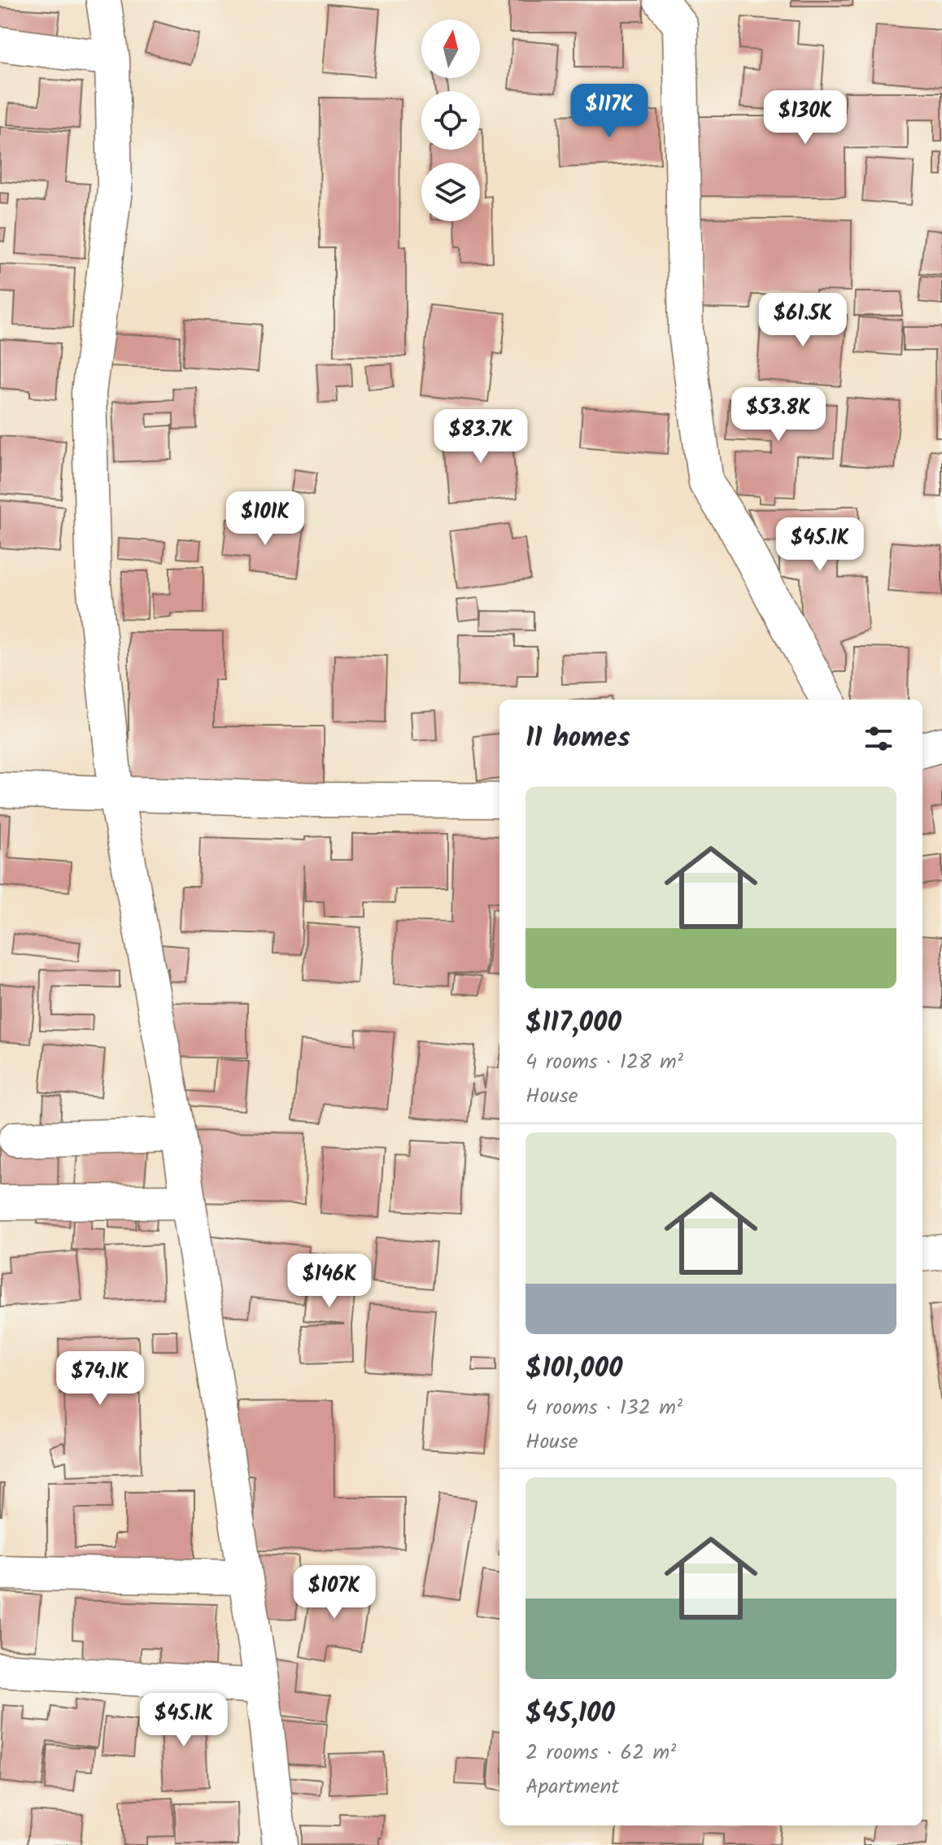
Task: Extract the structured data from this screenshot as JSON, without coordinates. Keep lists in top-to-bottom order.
{
  "north": "top",
  "page": {
    "price": [
      "$117K",
      "$130K",
      "$61.5K",
      "$53.8K",
      "$83.7K",
      "$101K",
      "$45.1K",
      "$146K",
      "$74.1K",
      "$107K",
      "$45.1K"
    ],
    "heading": "11 homes",
    "list": [
      {
        "name": "$117,000",
        "note": "4 rooms · 128 m² · House"
      },
      {
        "name": "$101,000",
        "note": "4 rooms · 132 m² · House"
      },
      {
        "name": "$45,100",
        "note": "2 rooms · 62 m² · Apartment"
      }
    ]
  }
}
